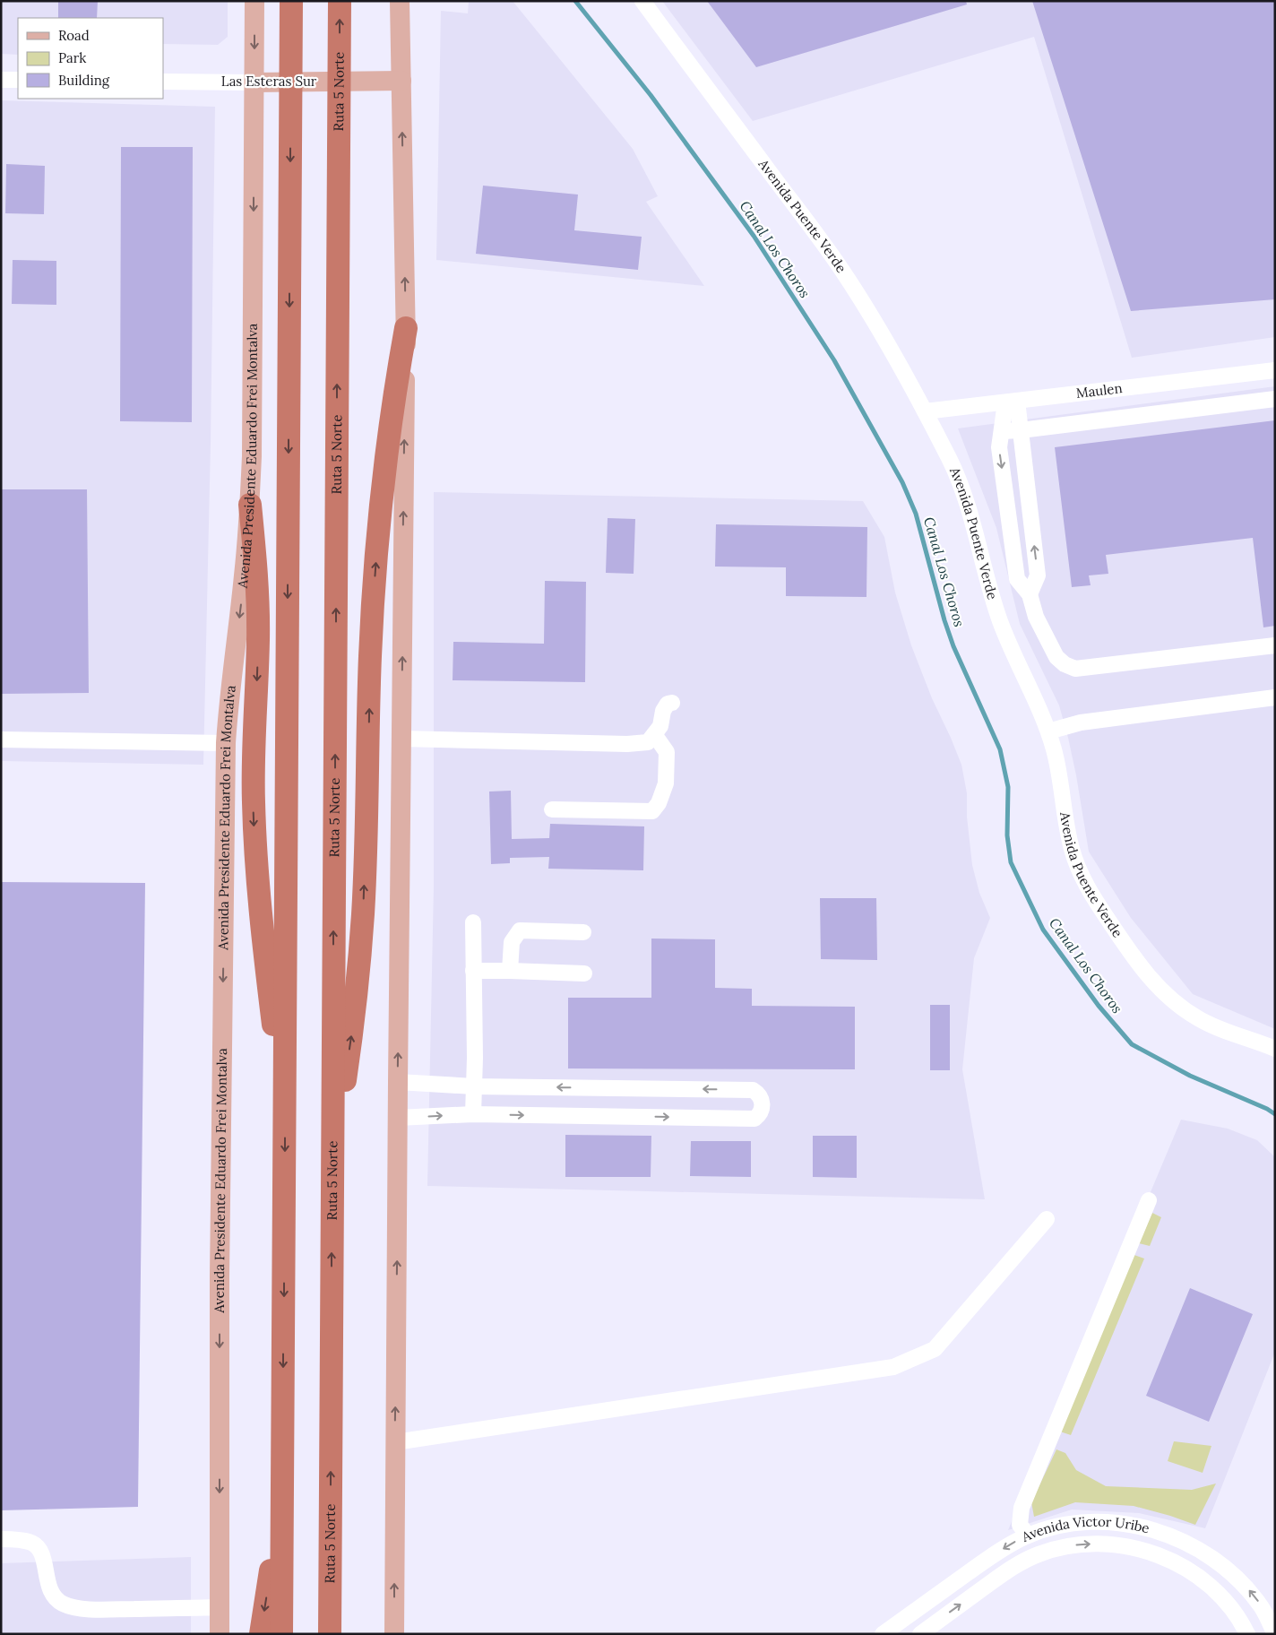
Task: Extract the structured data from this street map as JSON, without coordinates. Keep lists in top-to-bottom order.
{
  "streets": {
    "highway": ["Ruta 5 Norte"],
    "main road": ["Las Esteras Sur", "Avenida Presidente Eduardo Frei Montalva"],
    "street": ["Avenida Puente Verde", "Maulen", "Avenida Victor Uribe"]
  },
  "crossings": [
    ["Las Esteras Sur", "Avenida Presidente Eduardo Frei Montalva"],
    ["Avenida Puente Verde", "Maulen"]
  ],
  "water": ["Canal Los Choros"],
  "legend": ["Road", "Park", "Building"]
}
